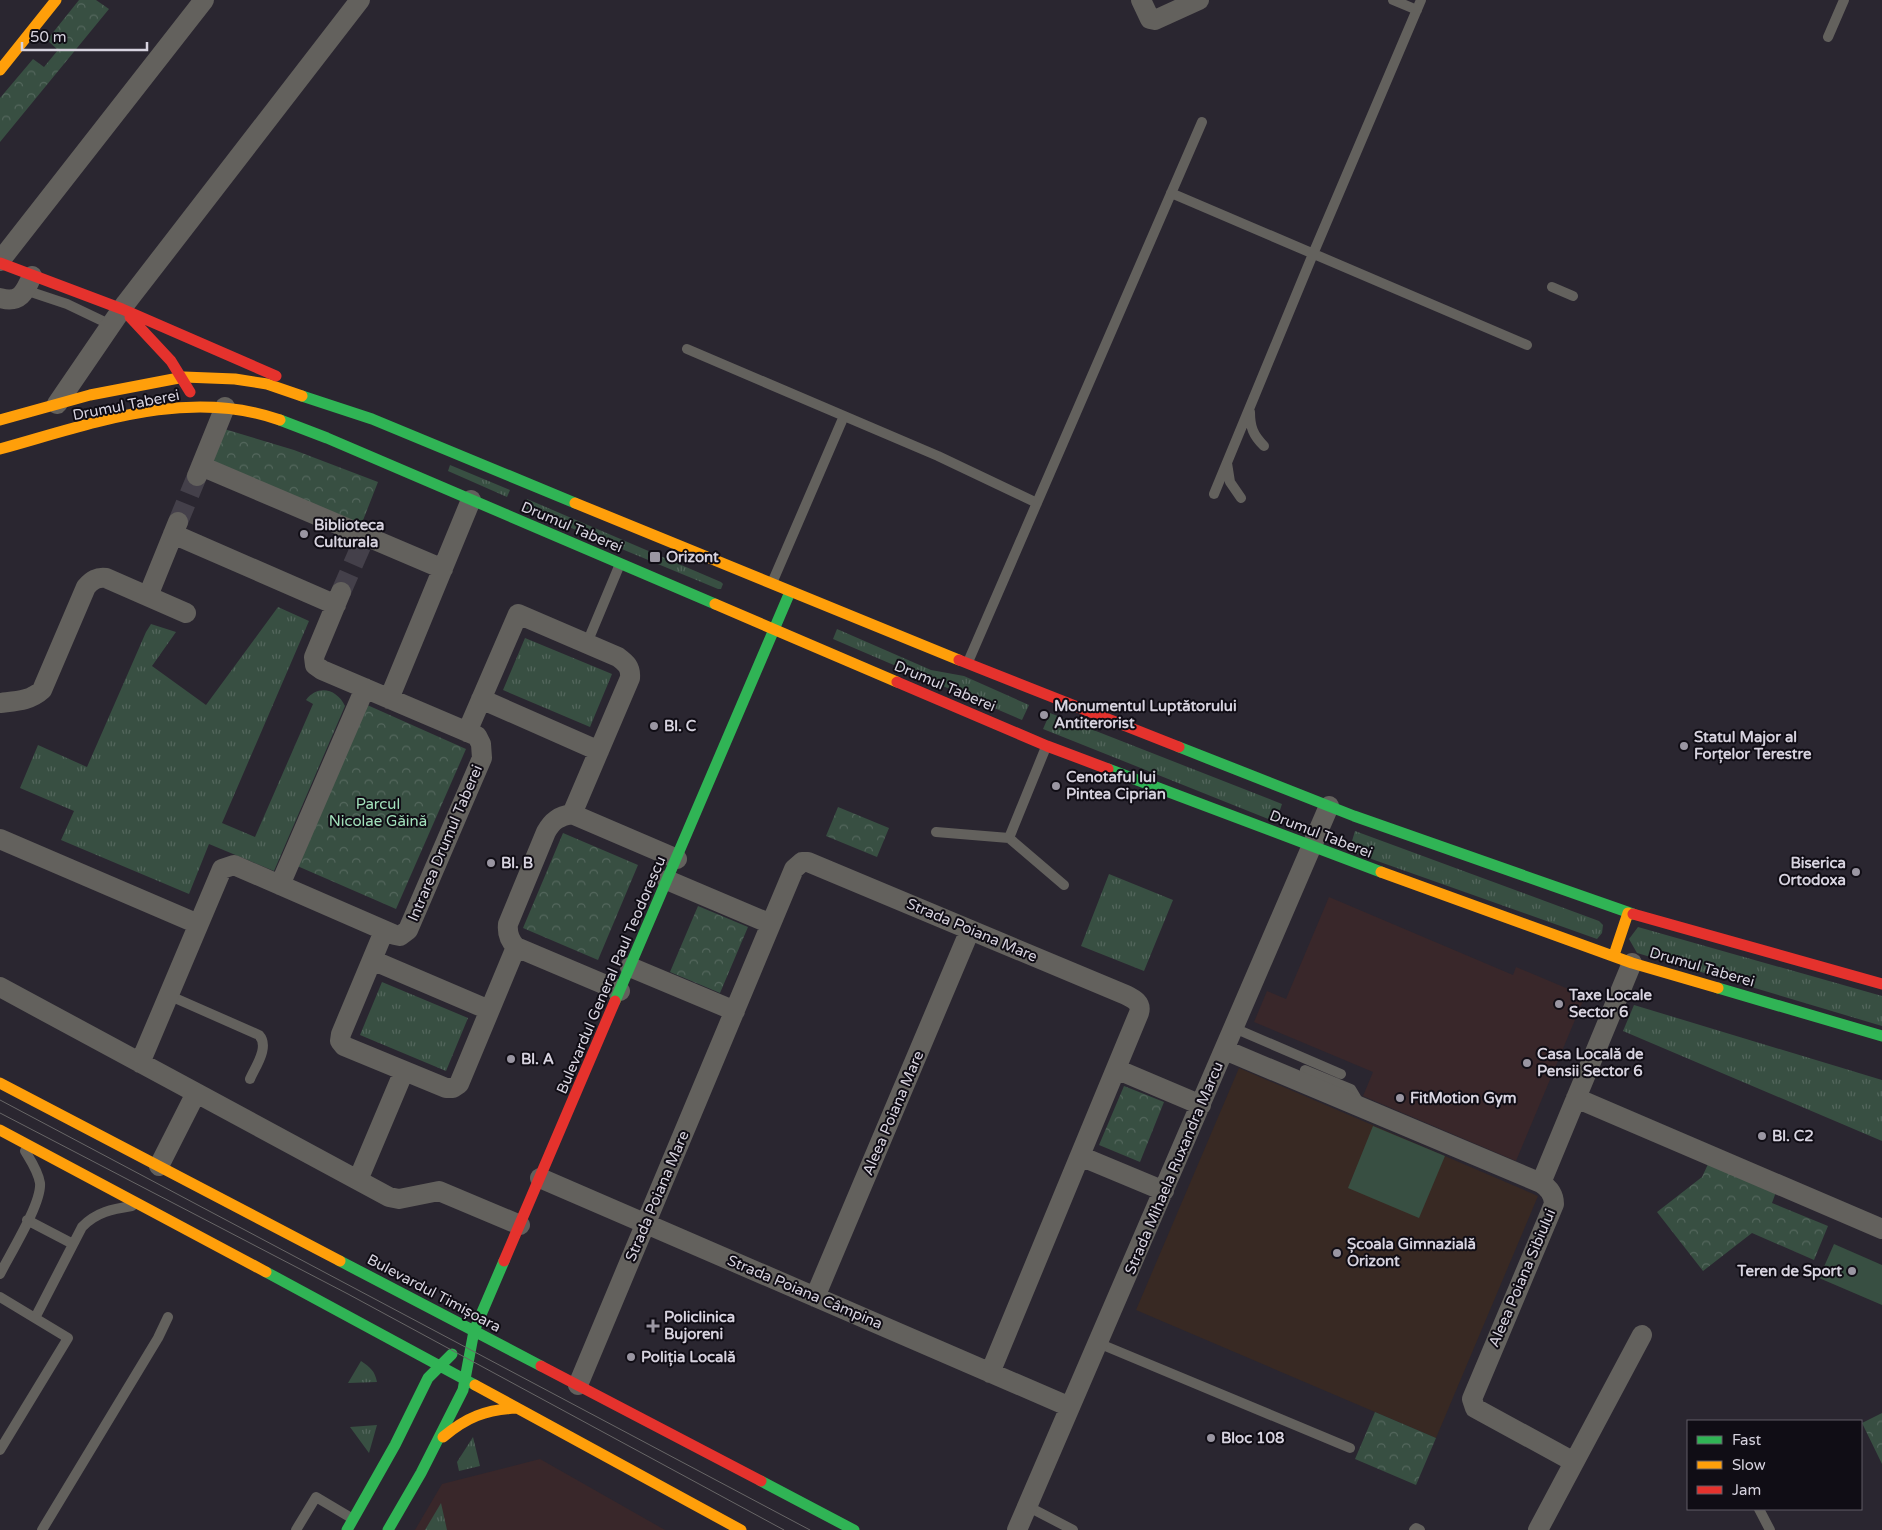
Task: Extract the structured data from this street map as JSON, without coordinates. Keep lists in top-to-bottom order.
{
  "streets": {
    "main road": ["Drumul Taberei", "Bulevardul General Paul Teodorescu", "Bulevardul Timișoara"],
    "street": [
      "Intrarea Drumul Taberei",
      "Strada Poiana Mare",
      "Aleea Poiana Mare",
      "Strada Mihaela Ruxandra Marcu",
      "Aleea Poiana Sibiului",
      "Strada Poiana Câmpina"
    ]
  },
  "crossings": [
    ["Drumul Taberei", "Bulevardul General Paul Teodorescu"],
    ["Drumul Taberei", "Strada Mihaela Ruxandra Marcu"],
    ["Strada Poiana Mare", "Aleea Poiana Mare"],
    ["Strada Poiana Mare", "Strada Poiana Câmpina"],
    ["Strada Poiana Mare", "Bulevardul Timișoara"],
    ["Bulevardul General Paul Teodorescu", "Strada Poiana Câmpina"],
    ["Bulevardul General Paul Teodorescu", "Bulevardul Timișoara"],
    ["Aleea Poiana Mare", "Strada Poiana Câmpina"],
    ["Strada Mihaela Ruxandra Marcu", "Strada Poiana Câmpina"]
  ],
  "parks": ["Parcul Nicolae Găină"],
  "places": {
    "other": [
      "Biblioteca Culturala",
      "Monumentul Luptătorului Antiterorist",
      "Bl. C",
      "Statul Major al Forțelor Terestre",
      "Cenotaful lui Pintea Ciprian",
      "Bl. B",
      "Biserica Ortodoxa",
      "Taxe Locale Sector 6",
      "Bl. A",
      "Casa Locală de Pensii Sector 6",
      "FitMotion Gym",
      "Bl. C2",
      "Școala Gimnazială Orizont",
      "Teren de Sport",
      "Poliția Locală",
      "Bloc 108"
    ],
    "transit": ["Orizont"],
    "health": ["Policlinica Bujoreni"]
  },
  "legend": ["Fast", "Slow", "Jam"],
  "scale_bar": "50 m"
}
